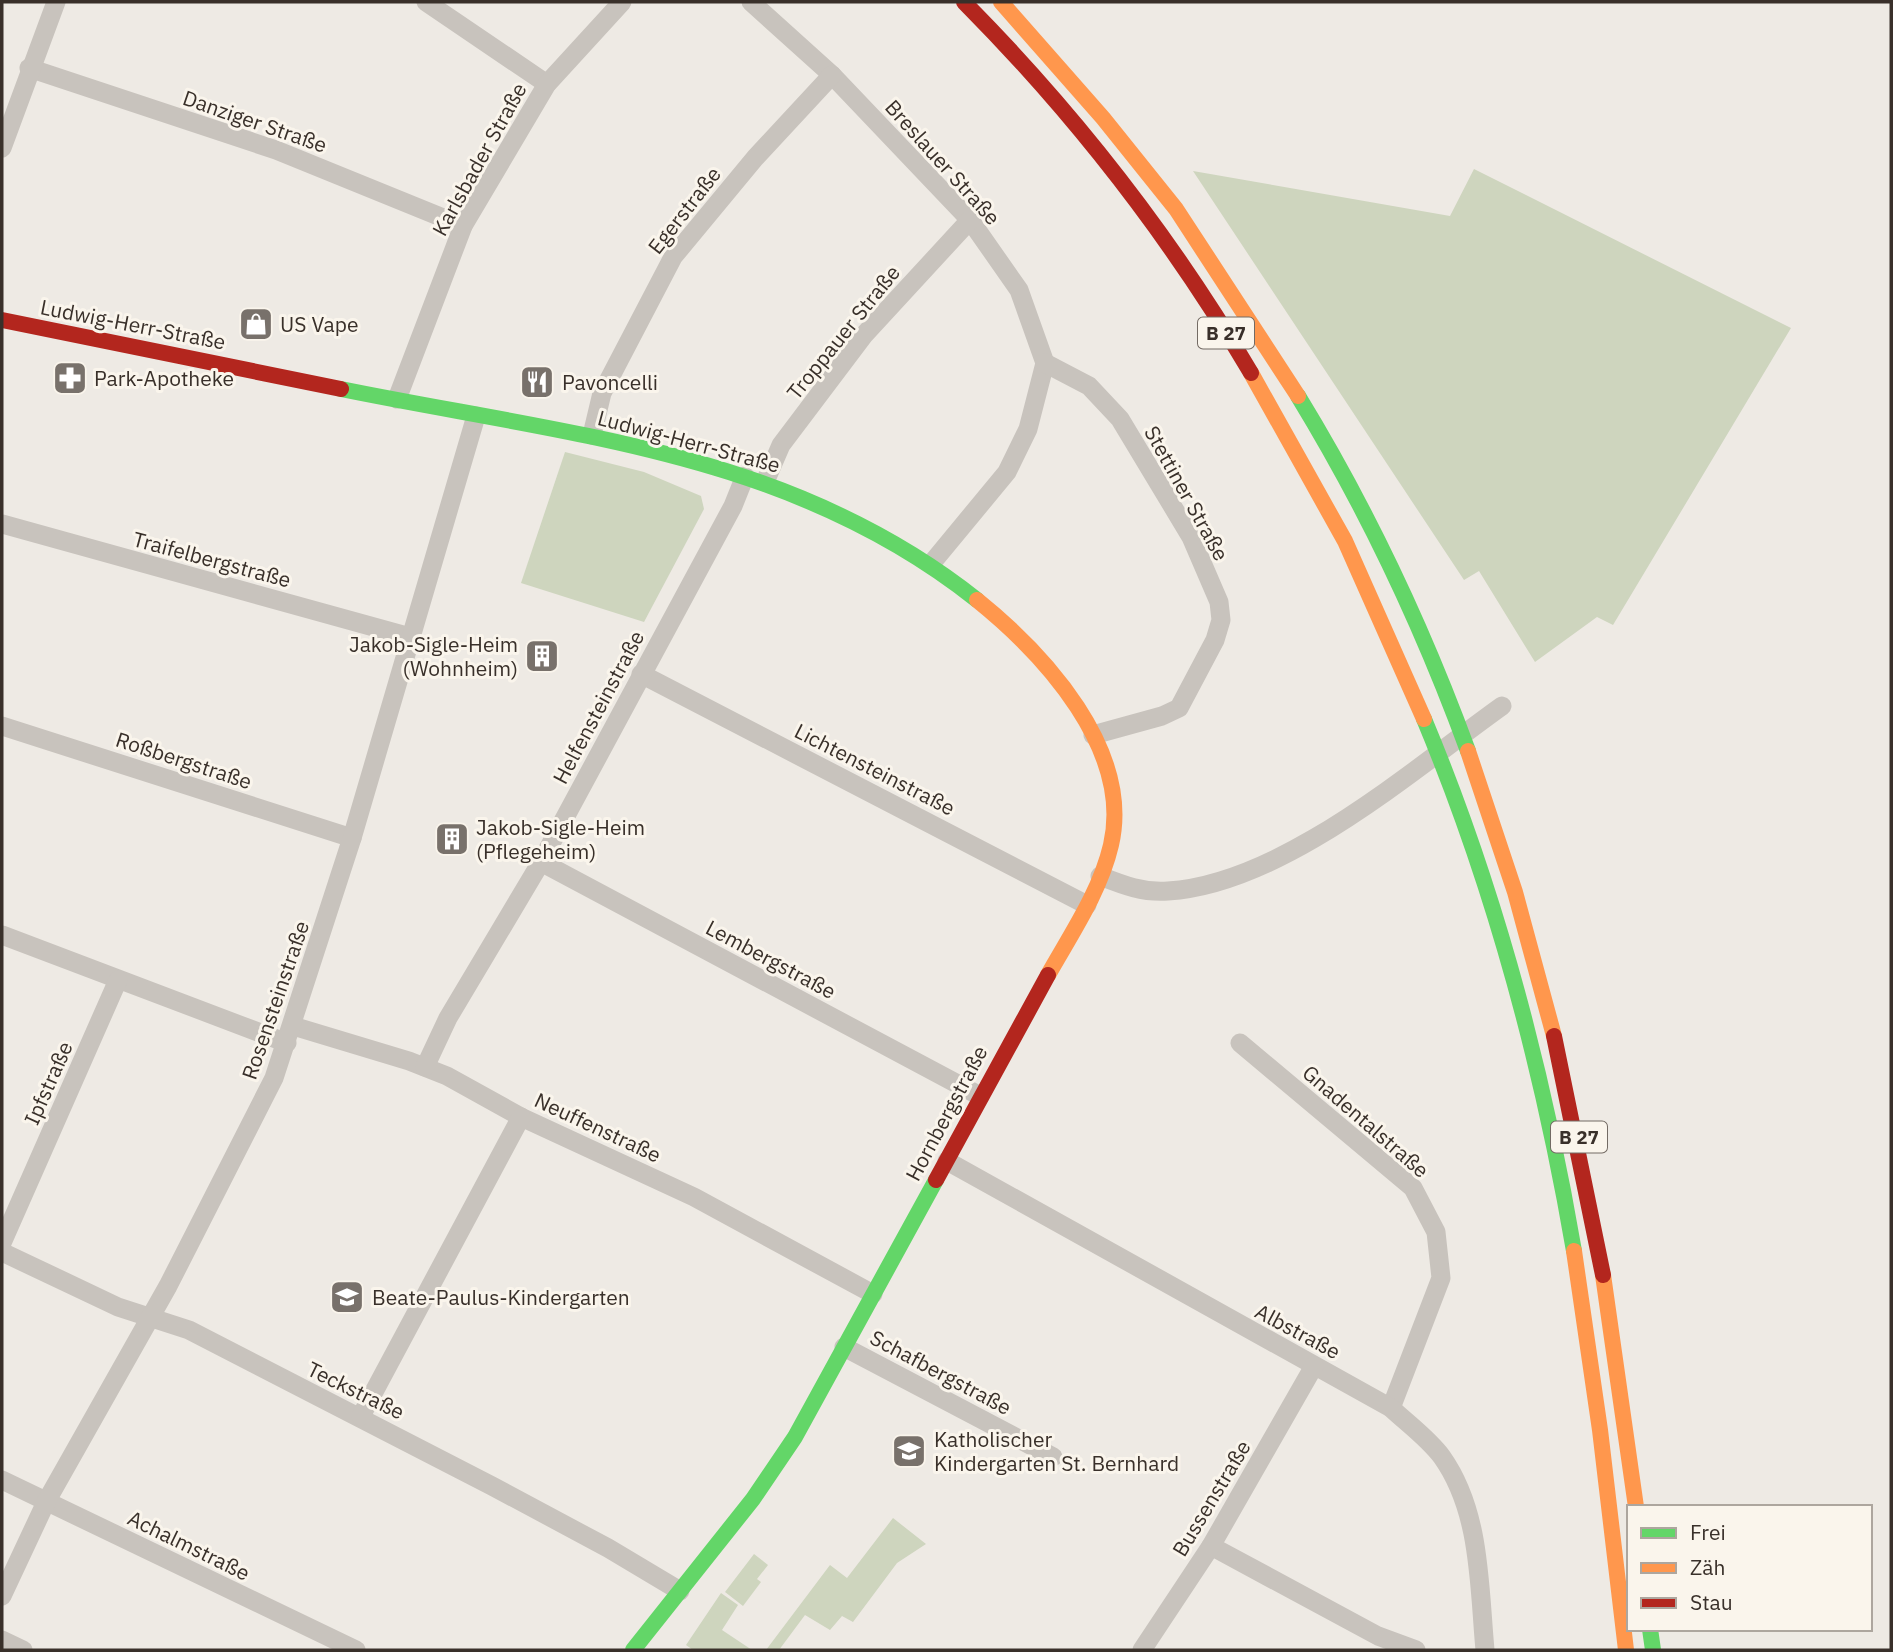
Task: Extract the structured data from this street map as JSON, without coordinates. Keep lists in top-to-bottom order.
{
  "streets": {
    "main road": ["Ludwig-Herr-Straße", "B 27", "Hornbergstraße"],
    "street": [
      "Danziger Straße",
      "Karlsbader Straße",
      "Breslauer Straße",
      "Egerstraße",
      "Troppauer Straße",
      "Stettiner Straße",
      "Traifelbergstraße",
      "Helfensteinstraße",
      "Roßbergstraße",
      "Lichtensteinstraße",
      "Lembergstraße",
      "Rosensteinstraße",
      "Ipfstraße",
      "Gnadentalstraße",
      "Neuffenstraße",
      "Albstraße",
      "Schafbergstraße",
      "Teckstraße",
      "Bussenstraße",
      "Achalmstraße"
    ]
  },
  "crossings": [
    ["Danziger Straße", "Karlsbader Straße"],
    ["Karlsbader Straße", "Ludwig-Herr-Straße"],
    ["Breslauer Straße", "Egerstraße"],
    ["Breslauer Straße", "Troppauer Straße"],
    ["Breslauer Straße", "Stettiner Straße"],
    ["Egerstraße", "Ludwig-Herr-Straße"],
    ["Ludwig-Herr-Straße", "Troppauer Straße"],
    ["Ludwig-Herr-Straße", "Stettiner Straße"],
    ["Ludwig-Herr-Straße", "Helfensteinstraße"],
    ["Ludwig-Herr-Straße", "Rosensteinstraße"],
    ["Ludwig-Herr-Straße", "Hornbergstraße"],
    ["Traifelbergstraße", "Rosensteinstraße"],
    ["Helfensteinstraße", "Lichtensteinstraße"],
    ["Helfensteinstraße", "Lembergstraße"],
    ["Helfensteinstraße", "Neuffenstraße"],
    ["Roßbergstraße", "Rosensteinstraße"],
    ["Lichtensteinstraße", "Hornbergstraße"],
    ["Lembergstraße", "Hornbergstraße"],
    ["Rosensteinstraße", "Neuffenstraße"],
    ["Rosensteinstraße", "Teckstraße"],
    ["Rosensteinstraße", "Achalmstraße"],
    ["Ipfstraße", "Neuffenstraße"],
    ["Hornbergstraße", "Neuffenstraße"],
    ["Hornbergstraße", "Albstraße"],
    ["Hornbergstraße", "Schafbergstraße"],
    ["Hornbergstraße", "Teckstraße"],
    ["Gnadentalstraße", "Albstraße"],
    ["Albstraße", "Bussenstraße"]
  ],
  "places": {
    "shop": ["US Vape"],
    "pharmacy": ["Park-Apotheke"],
    "restaurant": ["Pavoncelli"],
    "building": ["Jakob-Sigle-Heim (Wohnheim)", "Jakob-Sigle-Heim (Pflegeheim)"],
    "school or university": ["Beate-Paulus-Kindergarten", "Katholischer Kindergarten St. Bernhard"]
  },
  "legend": ["Frei", "Zäh", "Stau"]
}
